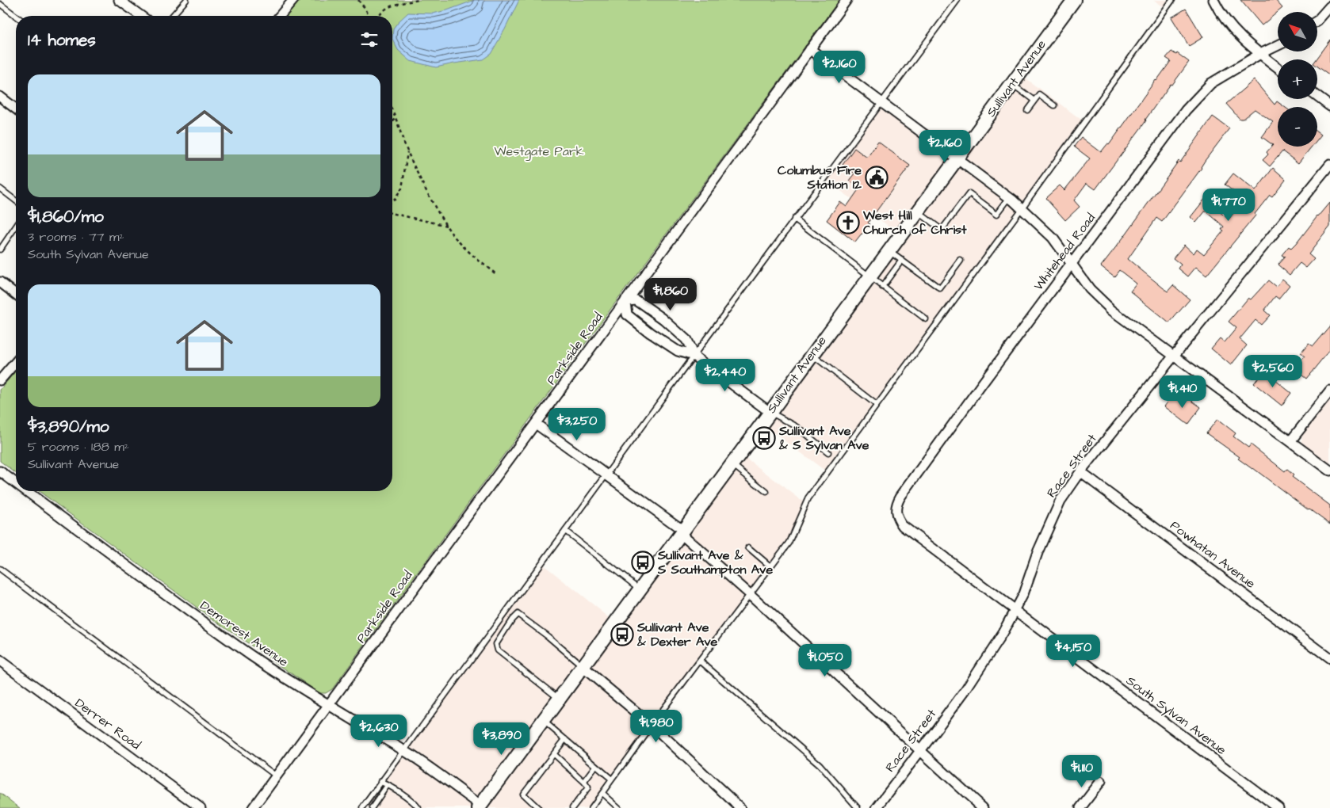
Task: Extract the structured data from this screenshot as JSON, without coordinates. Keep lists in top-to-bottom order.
{
  "streets": {
    "main road": ["Sullivant Avenue"],
    "street": [
      "Whitehead Road",
      "Parkside Road",
      "Race Street",
      "Powhatan Avenue",
      "Demorest Avenue",
      "South Sylvan Avenue",
      "Derrer Road"
    ]
  },
  "crossings": [
    ["Sullivant Avenue", "Demorest Avenue"],
    ["Whitehead Road", "South Sylvan Avenue"],
    ["Parkside Road", "Demorest Avenue"],
    ["Race Street", "Powhatan Avenue"],
    ["Race Street", "South Sylvan Avenue"]
  ],
  "parks": ["Westgate Park"],
  "places": {
    "public building": ["Columbus Fire Station 12"],
    "church": ["West Hill Church of Christ"],
    "bus stop": ["Sullivant Ave & S Sylvan Ave", "Sullivant Ave & S Southampton Ave", "Sullivant Ave & Dexter Ave"]
  },
  "north": "top left",
  "page": {
    "map_buttons": ["+", "−"],
    "heading": "14 homes",
    "price": [
      "$2,160",
      "$2,160",
      "$1,770",
      "$1,860",
      "$2,560",
      "$2,440",
      "$1,410",
      "$3,250",
      "$4,150",
      "$1,050",
      "$1,980",
      "$2,630",
      "$3,890",
      "$1,110"
    ],
    "list": [
      {
        "name": "$1,860/mo",
        "note": "3 rooms · 77 m² · South Sylvan Avenue"
      },
      {
        "name": "$3,890/mo",
        "note": "5 rooms · 188 m² · Sullivant Avenue"
      }
    ]
  }
}
